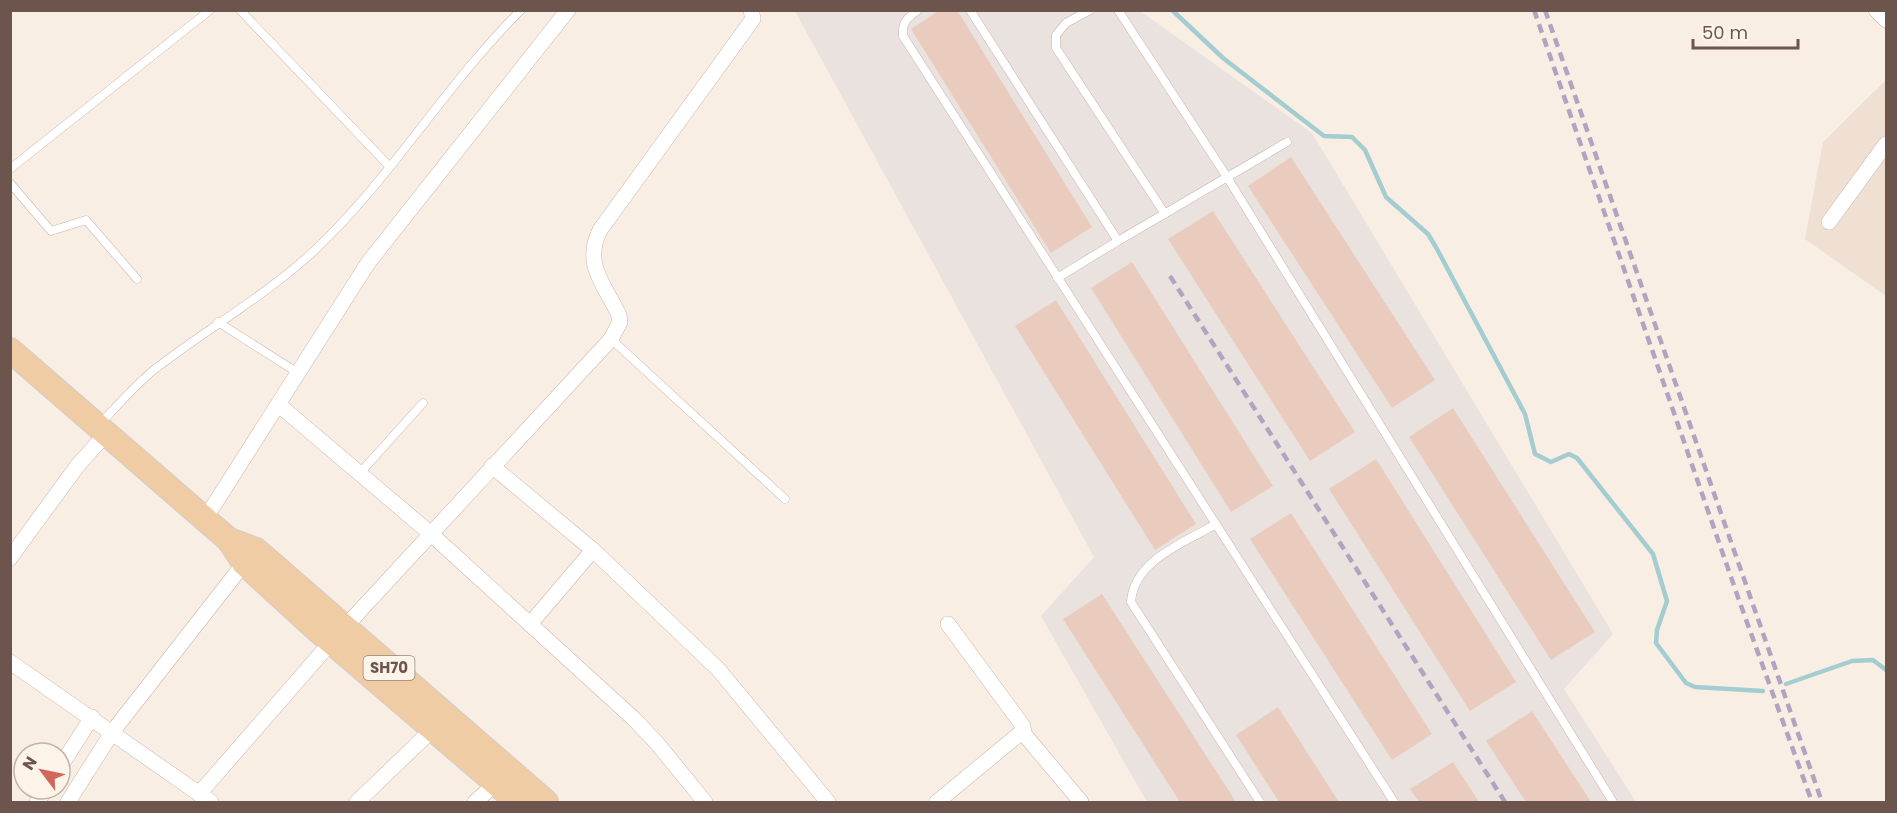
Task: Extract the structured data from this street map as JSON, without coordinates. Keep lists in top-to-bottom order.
{
  "streets": {
    "main road": ["SH70"]
  },
  "scale_bar": "50 m",
  "north": "top left"
}
